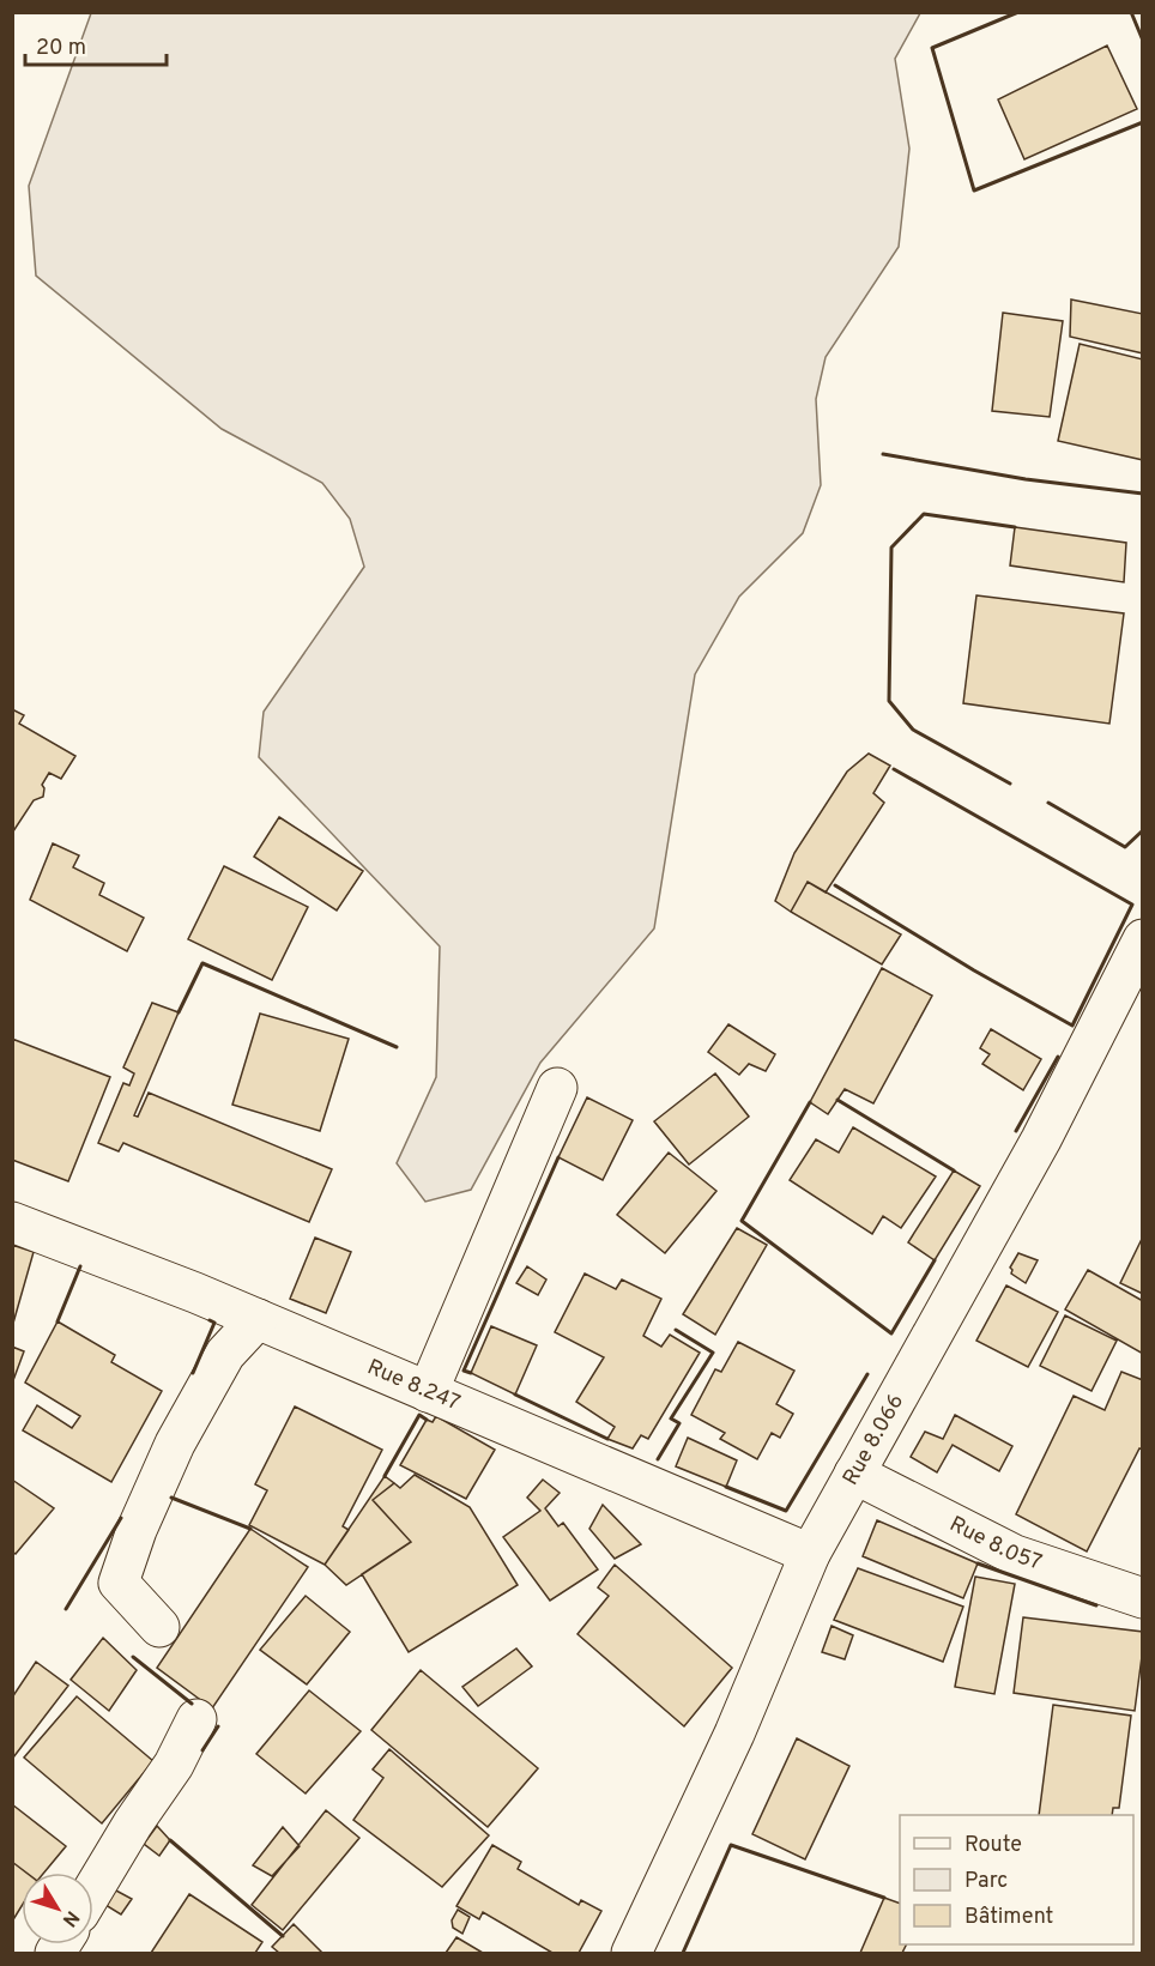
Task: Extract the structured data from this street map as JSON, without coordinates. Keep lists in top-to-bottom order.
{
  "streets": {
    "street": ["Rue 8.247", "Rue 8.066", "Rue 8.057"]
  },
  "crossings": [
    ["Rue 8.247", "Rue 8.066"],
    ["Rue 8.066", "Rue 8.057"]
  ],
  "legend": ["Route", "Parc", "Bâtiment"],
  "scale_bar": "20 m",
  "north": "bottom right"
}
